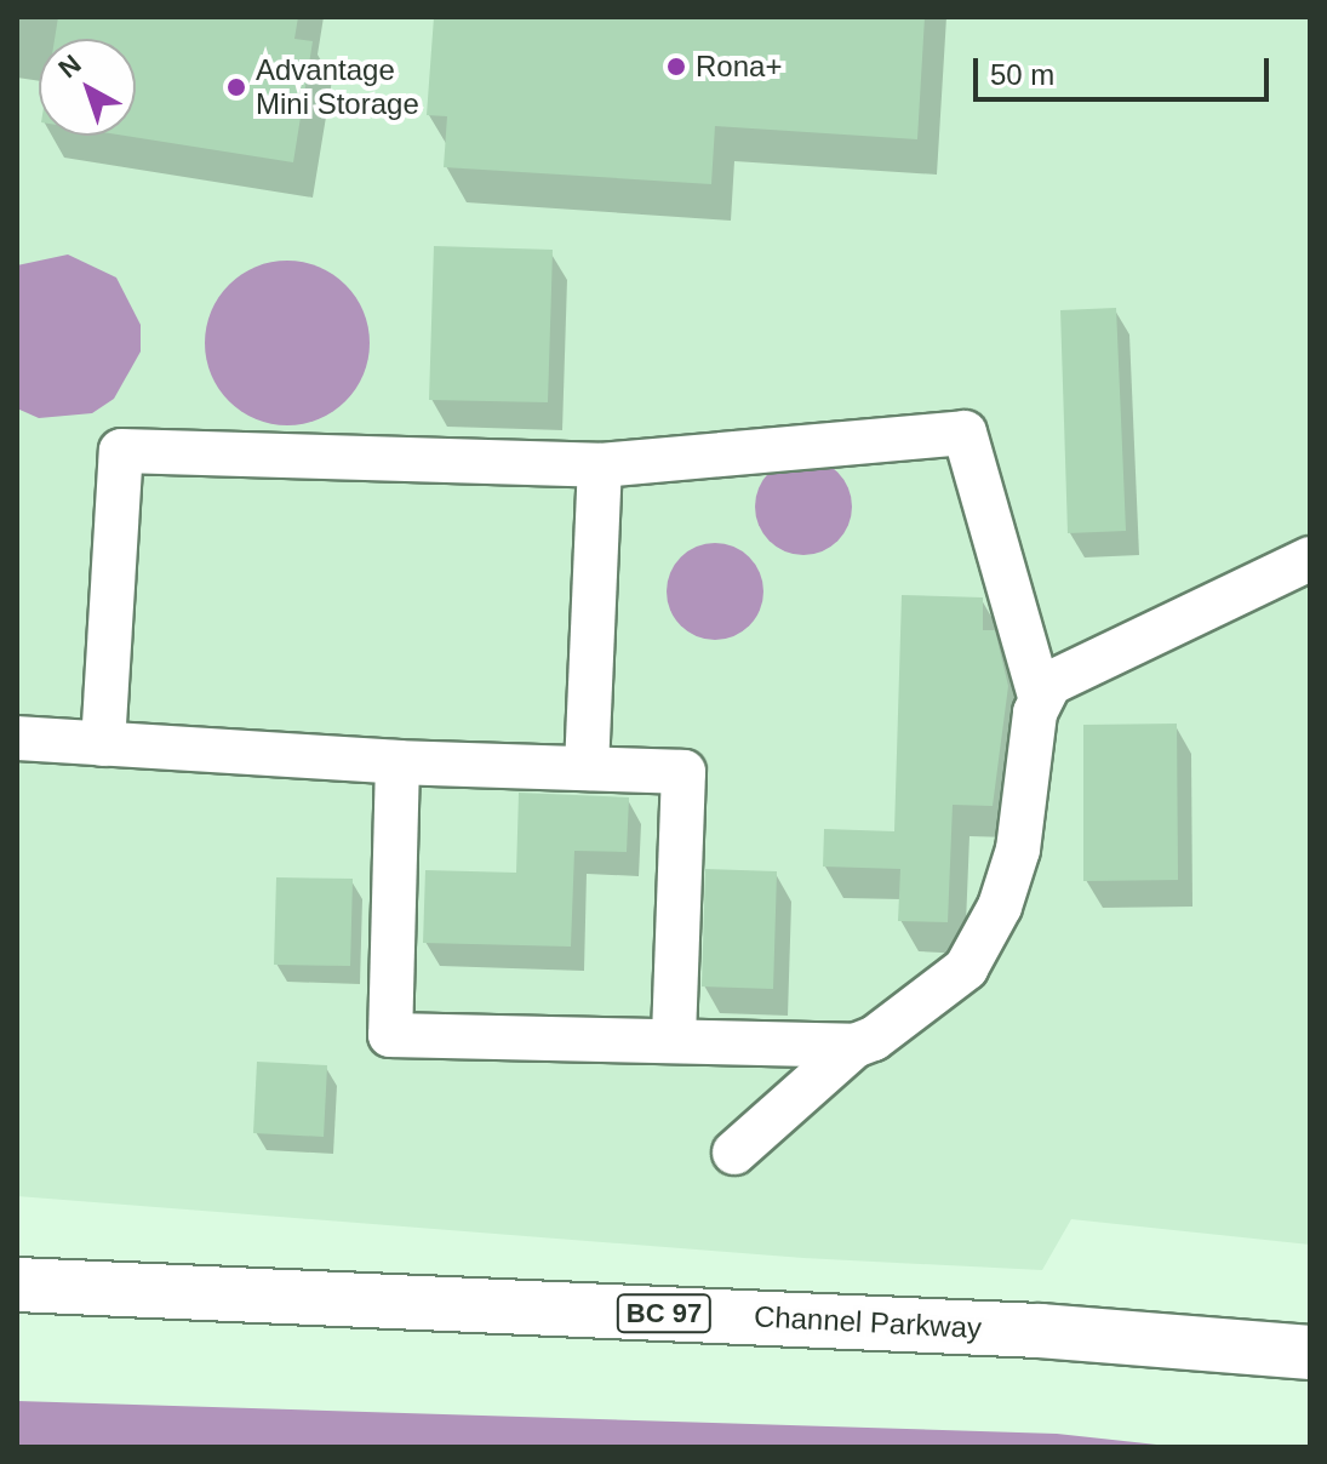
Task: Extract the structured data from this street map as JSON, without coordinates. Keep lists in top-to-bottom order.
{
  "streets": {
    "highway": ["BC 97", "Channel Parkway"]
  },
  "places": ["Rona+", "Advantage Mini Storage"],
  "scale_bar": "50 m",
  "north": "top left"
}
